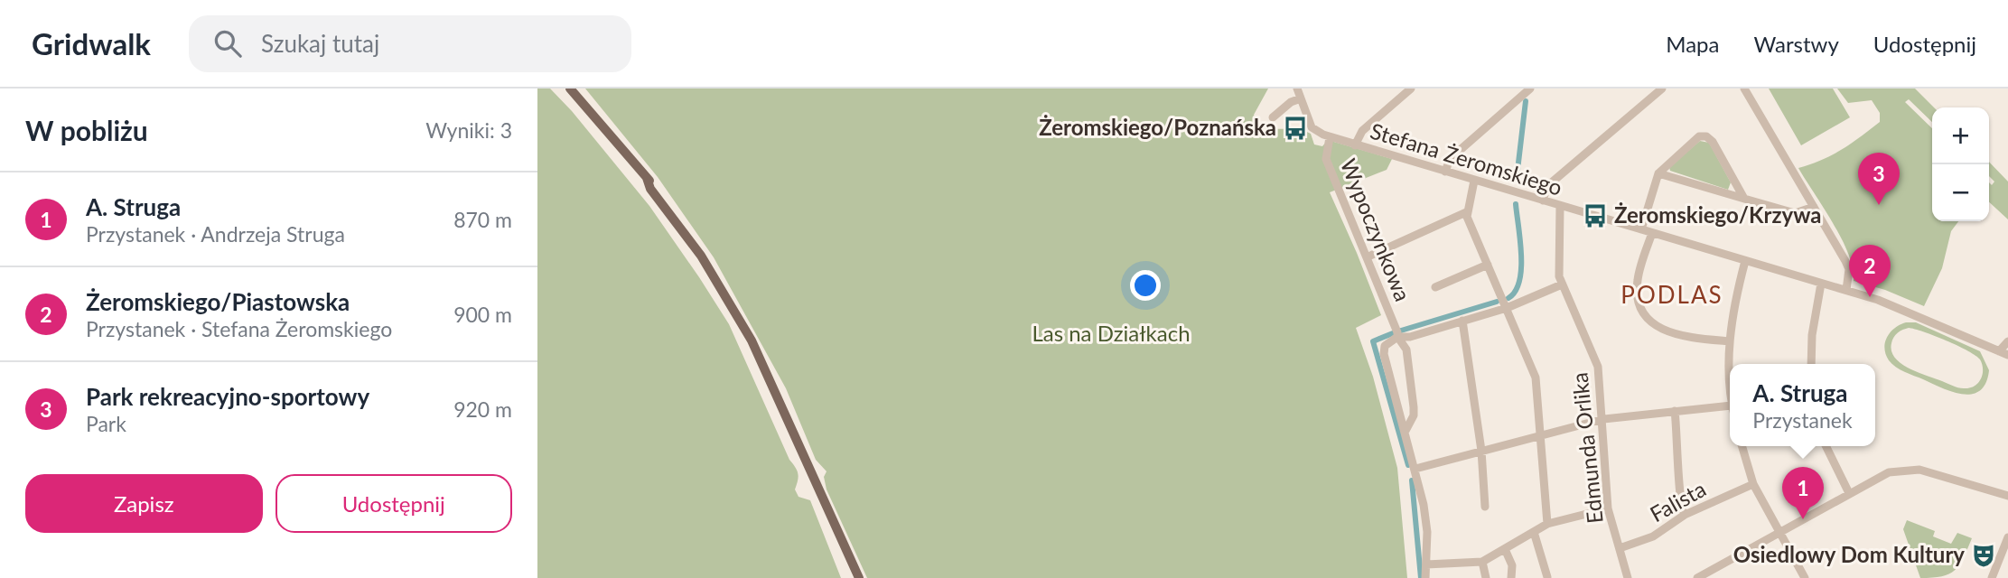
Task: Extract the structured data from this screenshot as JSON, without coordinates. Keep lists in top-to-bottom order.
{
  "streets": {
    "street": [
      "Stefana Żeromskiego",
      "Wypoczynkowa",
      "Edmunda Orlika",
      "Falista"
    ]
  },
  "crossings": [
    ["Stefana Żeromskiego", "Wypoczynkowa"],
    ["Stefana Żeromskiego", "Edmunda Orlika"],
    ["Edmunda Orlika", "Falista"]
  ],
  "districts": ["PODLAS"],
  "parks": ["Las na Działkach"],
  "places": {
    "bus stop": ["Żeromskiego/Poznańska", "Żeromskiego/Krzywa"],
    "theatre": ["Osiedlowy Dom Kultury"]
  },
  "page": {
    "header": "Gridwalk",
    "search": "Szukaj tutaj",
    "nav": ["Mapa", "Warstwy", "Udostępnij"],
    "heading": ["W pobliżu", "Wyniki: 3"],
    "map_buttons": ["+", "−"],
    "pins": ["3", "2", "1"],
    "list": [
      {
        "mark": "1",
        "name": "A. Struga",
        "note": "Przystanek · Andrzeja Struga",
        "value": "870 m"
      },
      {
        "mark": "2",
        "name": "Żeromskiego/Piastowska",
        "note": "Przystanek · Stefana Żeromskiego",
        "value": "900 m"
      },
      {
        "mark": "3",
        "name": "Park rekreacyjno-sportowy",
        "note": "Park",
        "value": "920 m"
      }
    ],
    "popup": ["A. Struga", "Przystanek"],
    "buttons": ["Zapisz", "Udostępnij"]
  }
}
